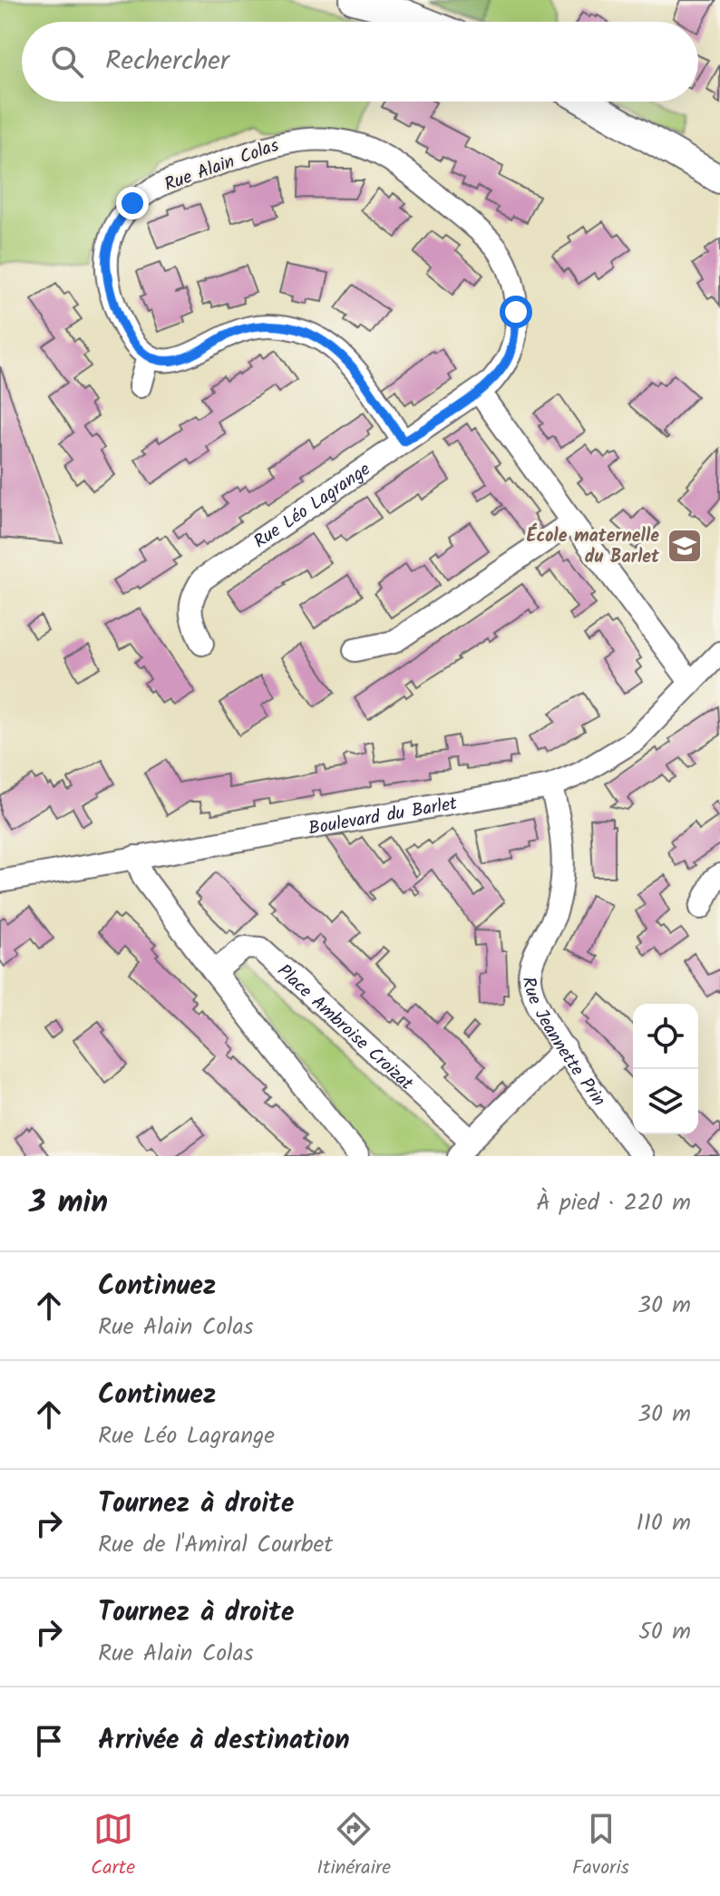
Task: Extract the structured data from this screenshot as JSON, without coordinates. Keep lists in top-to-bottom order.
{
  "streets": {
    "street": [
      "Rue Alain Colas",
      "Rue Léo Lagrange",
      "Boulevard du Barlet",
      "Place Ambroise Croizat",
      "Rue Jeannette Prin"
    ]
  },
  "crossings": [
    ["Rue Alain Colas", "Rue Léo Lagrange"],
    ["Boulevard du Barlet", "Rue Jeannette Prin"],
    ["Place Ambroise Croizat", "Rue Jeannette Prin"]
  ],
  "places": {
    "school or university": ["École maternelle du Barlet"]
  },
  "page": {
    "search": "Rechercher",
    "heading": ["3 min", "À pied · 220 m"],
    "list": [
      ["Continuez", "Rue Alain Colas", "30 m"],
      ["Continuez", "Rue Léo Lagrange", "30 m"],
      ["Tournez à droite", "Rue de l'Amiral Courbet", "110 m"],
      ["Tournez à droite", "Rue Alain Colas", "50 m"],
      "Arrivée à destination"
    ],
    "nav": ["Carte", "Itinéraire", "Favoris"]
  }
}
